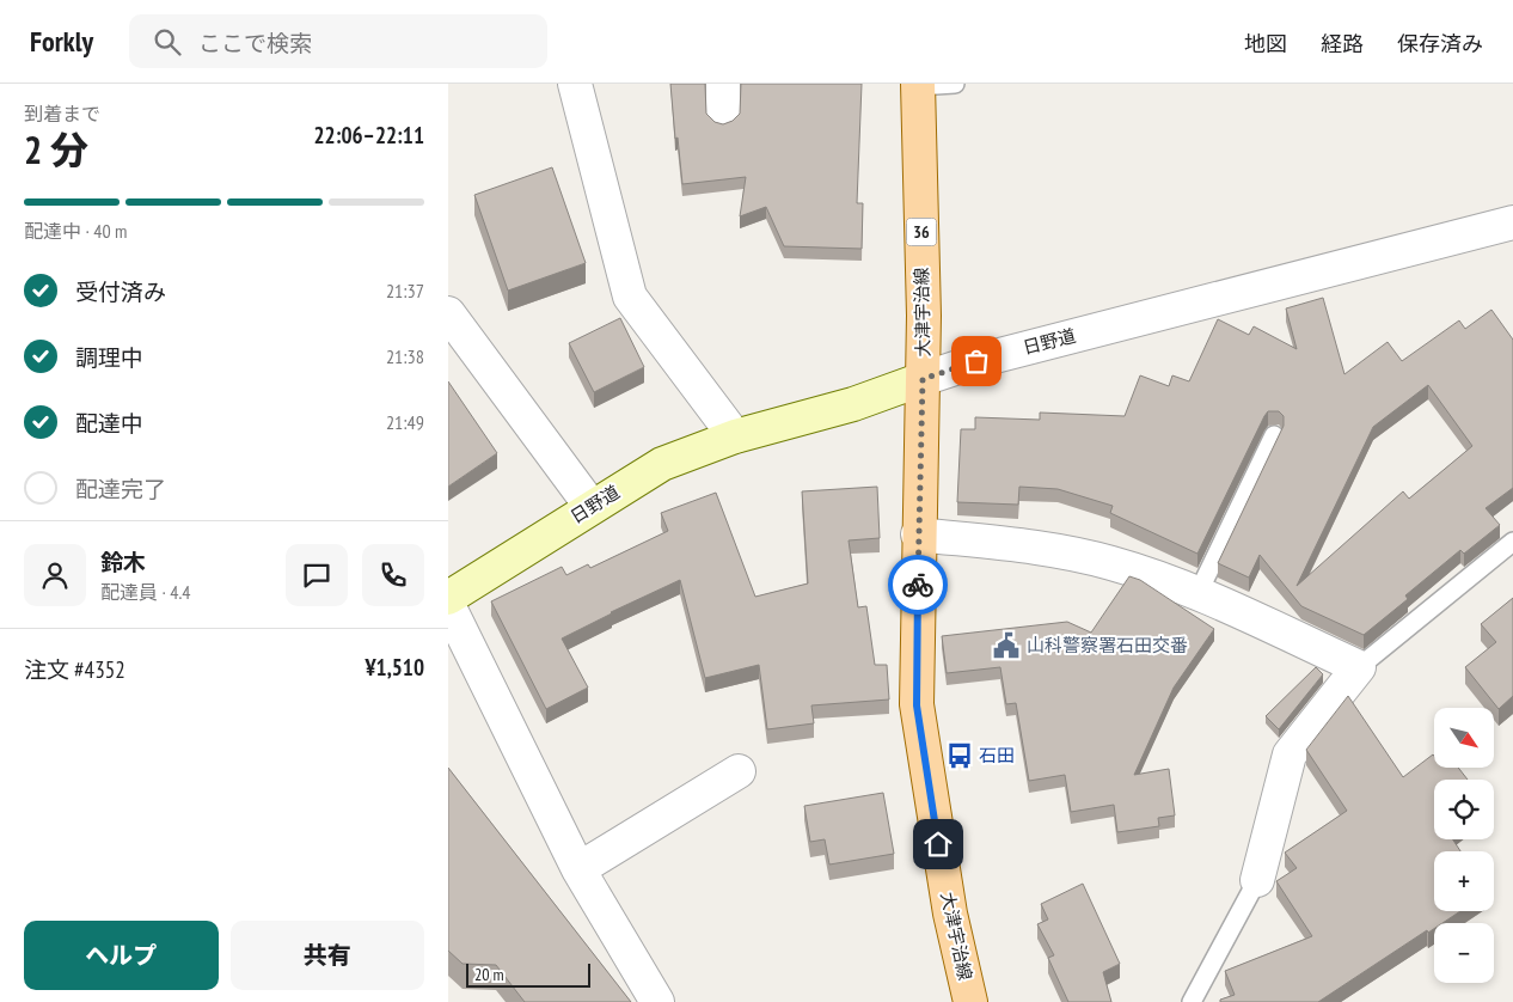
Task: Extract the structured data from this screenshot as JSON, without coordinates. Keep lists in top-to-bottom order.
{
  "streets": {
    "main road": ["36", "大津宇治線", "日野道"]
  },
  "crossings": [
    ["大津宇治線", "日野道"]
  ],
  "places": {
    "public building": ["山科警察署石田交番"],
    "bus stop": ["石田"]
  },
  "scale_bar": "20 m",
  "north": "bottom right",
  "page": {
    "header": "Forkly",
    "search": "ここで検索",
    "nav": ["地図", "経路", "保存済み"],
    "heading": ["2 分", "到着まで", "22:06–22:11"],
    "panel": [
      "鈴木",
      "配達員 · 4.4",
      "注文 #4352",
      "¥1,510"
    ],
    "bar": "配達中 · 40 m",
    "list": [
      ["受付済み", "21:37"],
      ["調理中", "21:38"],
      ["配達中", "21:49"],
      "配達完了"
    ],
    "map_buttons": ["+", "−"],
    "buttons": ["ヘルプ", "共有"],
    "scale": "20 m"
  }
}
